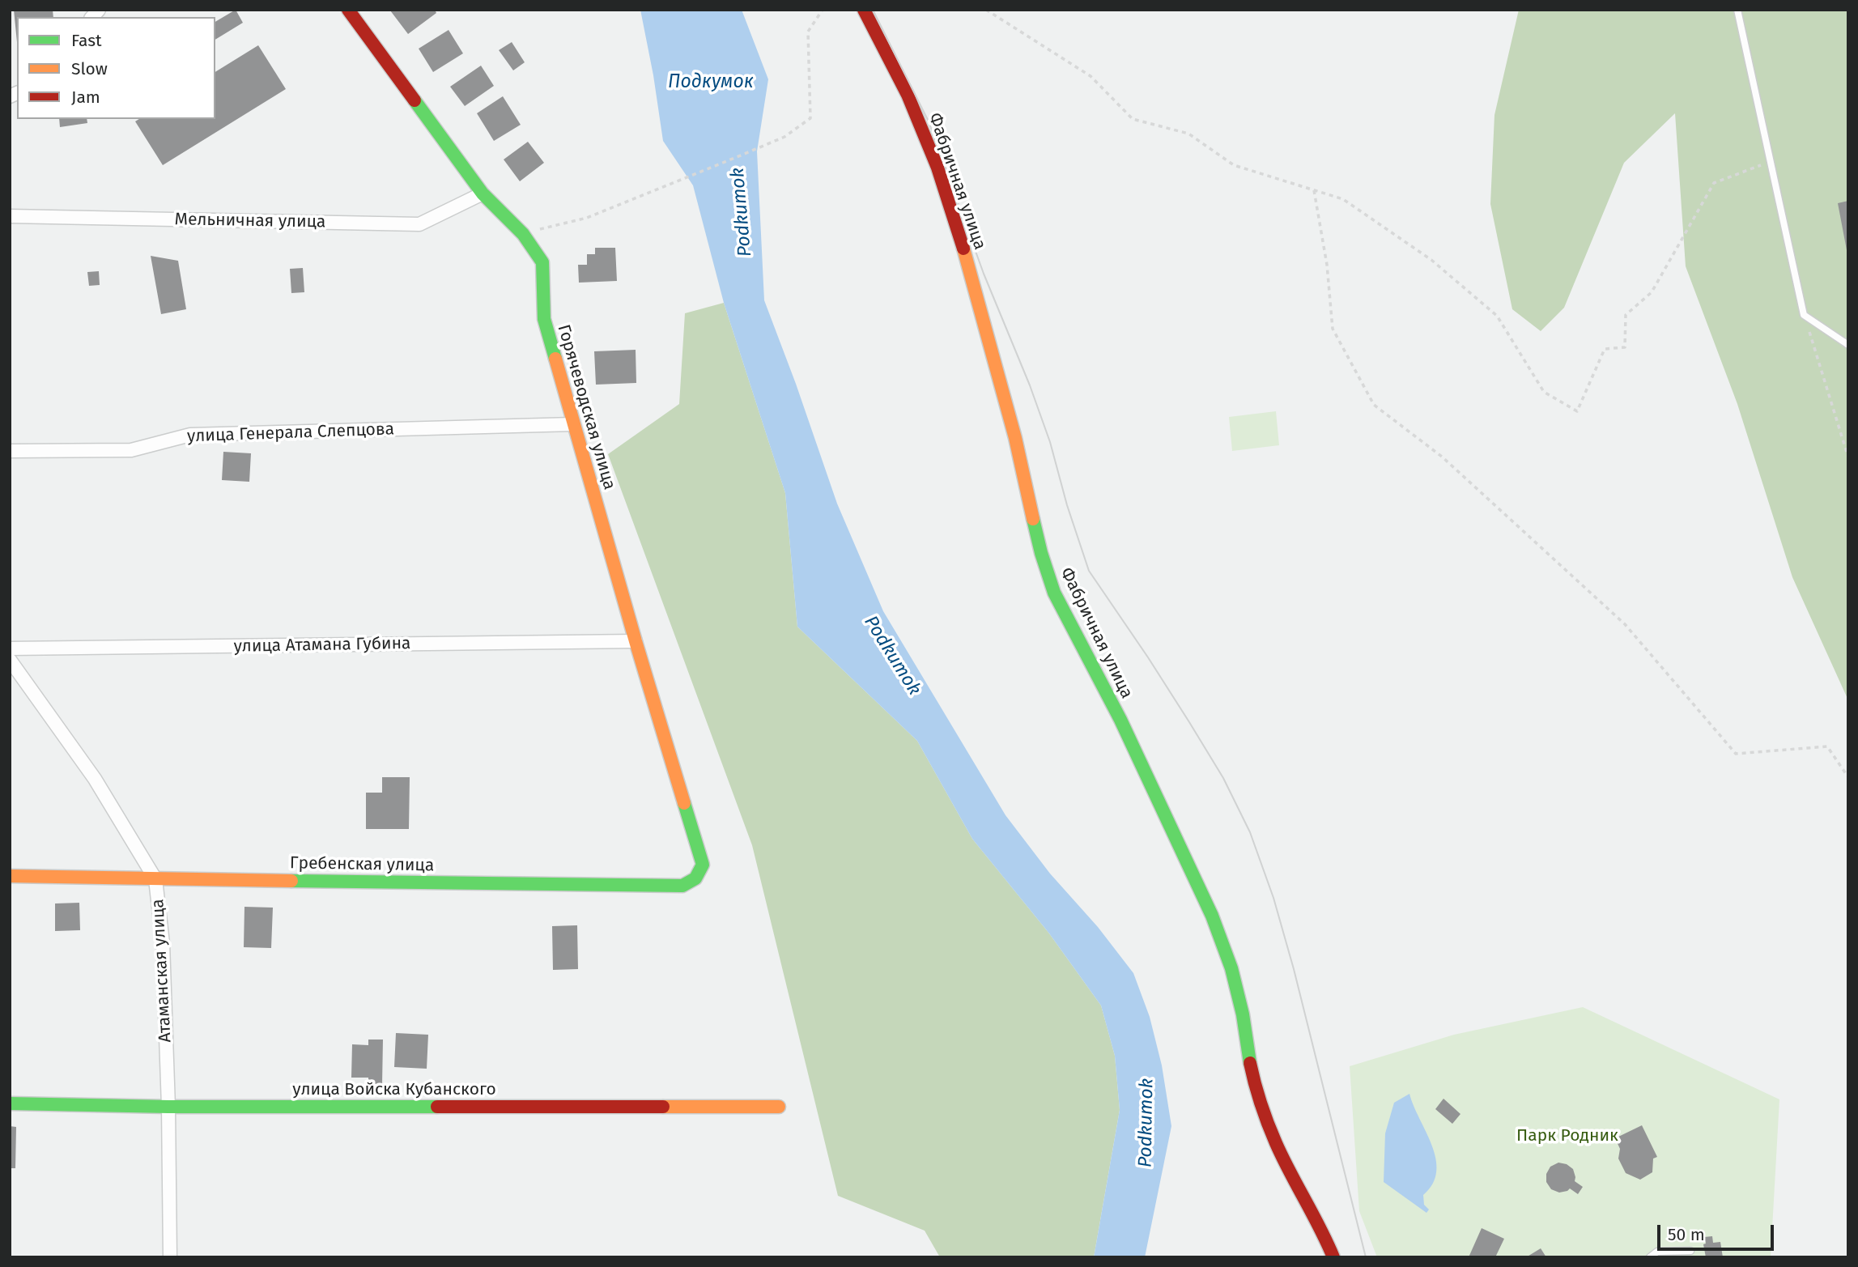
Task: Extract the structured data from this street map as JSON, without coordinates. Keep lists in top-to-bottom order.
{
  "streets": {
    "street": [
      "Фабричная улица",
      "Мельничная улица",
      "Горячеводская улица",
      "улица Генерала Слепцова",
      "улица Атамана Губина",
      "Гребенская улица",
      "Атаманская улица",
      "улица Войска Кубанского"
    ]
  },
  "crossings": [
    ["Мельничная улица", "Горячеводская улица"],
    ["Горячеводская улица", "улица Генерала Слепцова"],
    ["Горячеводская улица", "улица Атамана Губина"],
    ["Горячеводская улица", "Гребенская улица"],
    ["Гребенская улица", "Атаманская улица"],
    ["Атаманская улица", "улица Войска Кубанского"]
  ],
  "water": ["Подкумок", "Podkumok"],
  "parks": ["Парк Родник"],
  "legend": ["Fast", "Slow", "Jam"],
  "scale_bar": "50 m"
}
